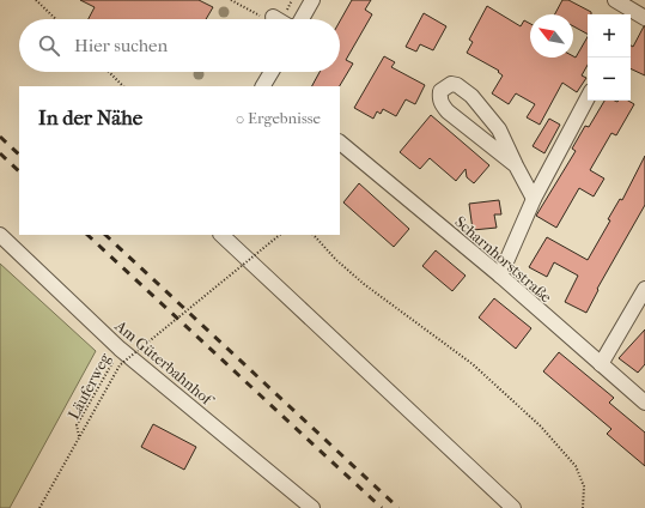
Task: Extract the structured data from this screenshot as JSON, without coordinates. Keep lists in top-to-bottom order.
{
  "streets": {
    "street": ["Scharnhorststraße", "Am Güterbahnhof"],
    "path": ["Läuferweg"]
  },
  "crossings": [
    ["Am Güterbahnhof", "Läuferweg"]
  ],
  "north": "top left",
  "page": {
    "map_buttons": ["+", "−"],
    "search": "Hier suchen",
    "heading": ["In der Nähe", "0 Ergebnisse"]
  }
}
